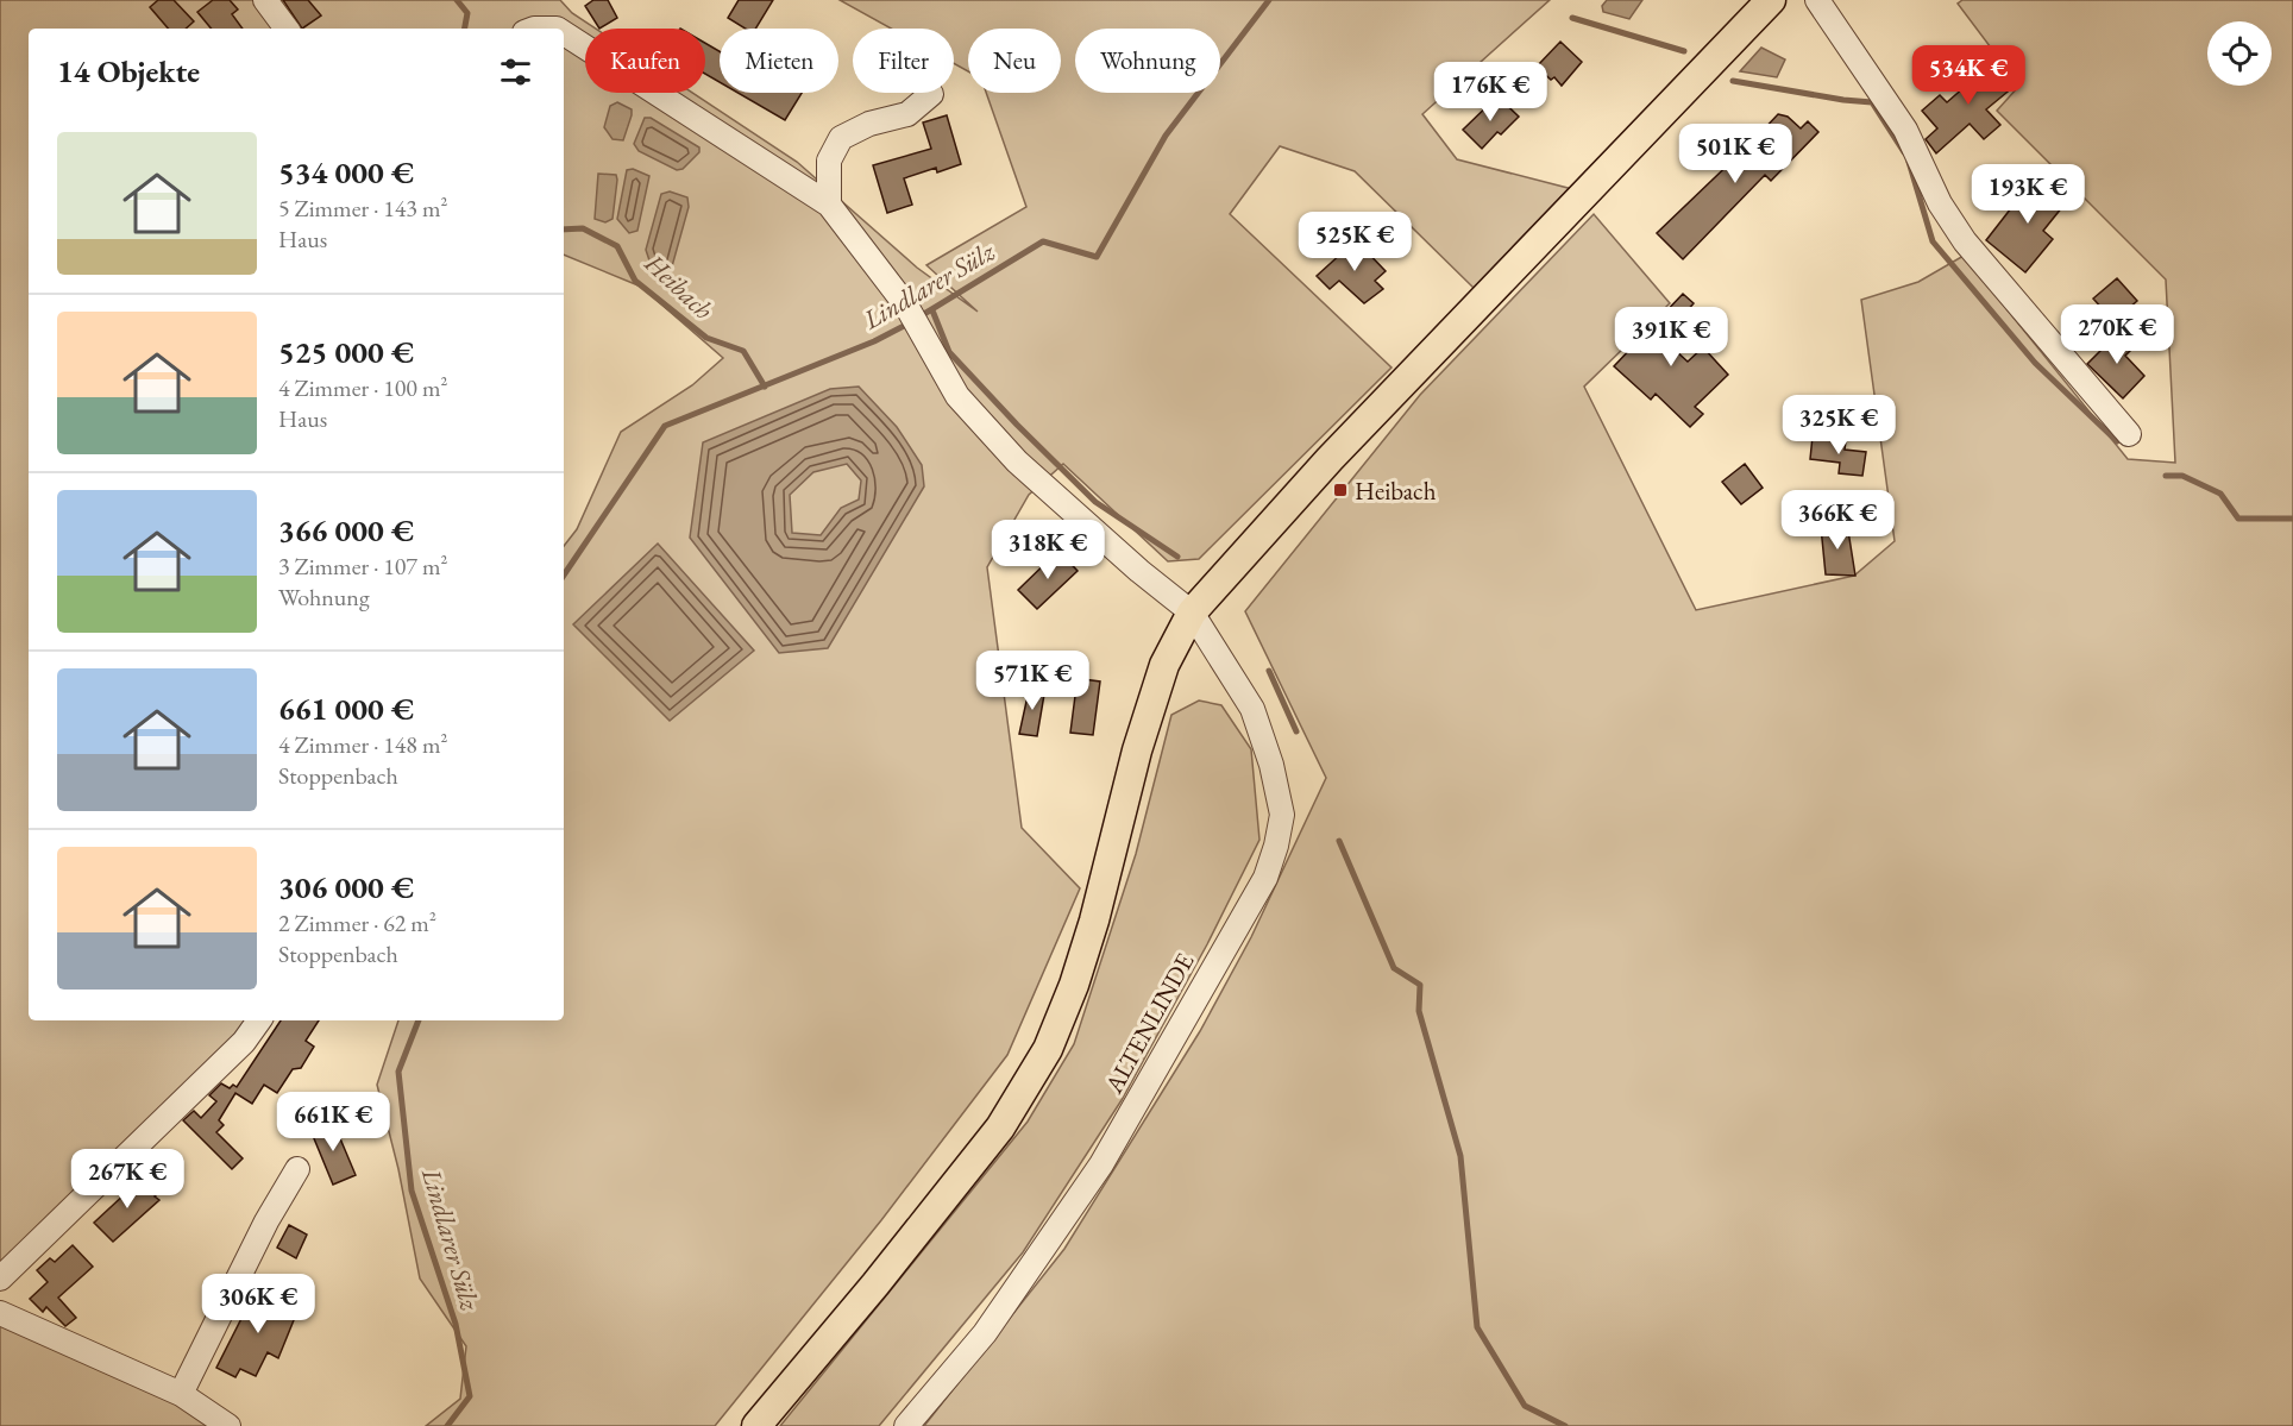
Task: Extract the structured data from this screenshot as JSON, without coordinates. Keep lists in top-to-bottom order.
{
  "streets": {
    "street": ["ALTENLINDE"]
  },
  "water": ["Lindlarer Sülz", "Heibach"],
  "places": {
    "transit": ["Heibach"]
  },
  "page": {
    "chip": [
      "Kaufen",
      "Mieten",
      "Filter",
      "Neu",
      "Wohnung"
    ],
    "heading": "14 Objekte",
    "price": [
      "534K €",
      "176K €",
      "501K €",
      "193K €",
      "525K €",
      "270K €",
      "391K €",
      "325K €",
      "366K €",
      "318K €",
      "571K €",
      "661K €",
      "267K €",
      "306K €"
    ],
    "list": [
      {
        "name": "534 000 €",
        "note": "5 Zimmer · 143 m² · Haus"
      },
      {
        "name": "525 000 €",
        "note": "4 Zimmer · 100 m² · Haus"
      },
      {
        "name": "366 000 €",
        "note": "3 Zimmer · 107 m² · Wohnung"
      },
      {
        "name": "661 000 €",
        "note": "4 Zimmer · 148 m² · Stoppenbach"
      },
      {
        "name": "306 000 €",
        "note": "2 Zimmer · 62 m² · Stoppenbach"
      }
    ]
  }
}
